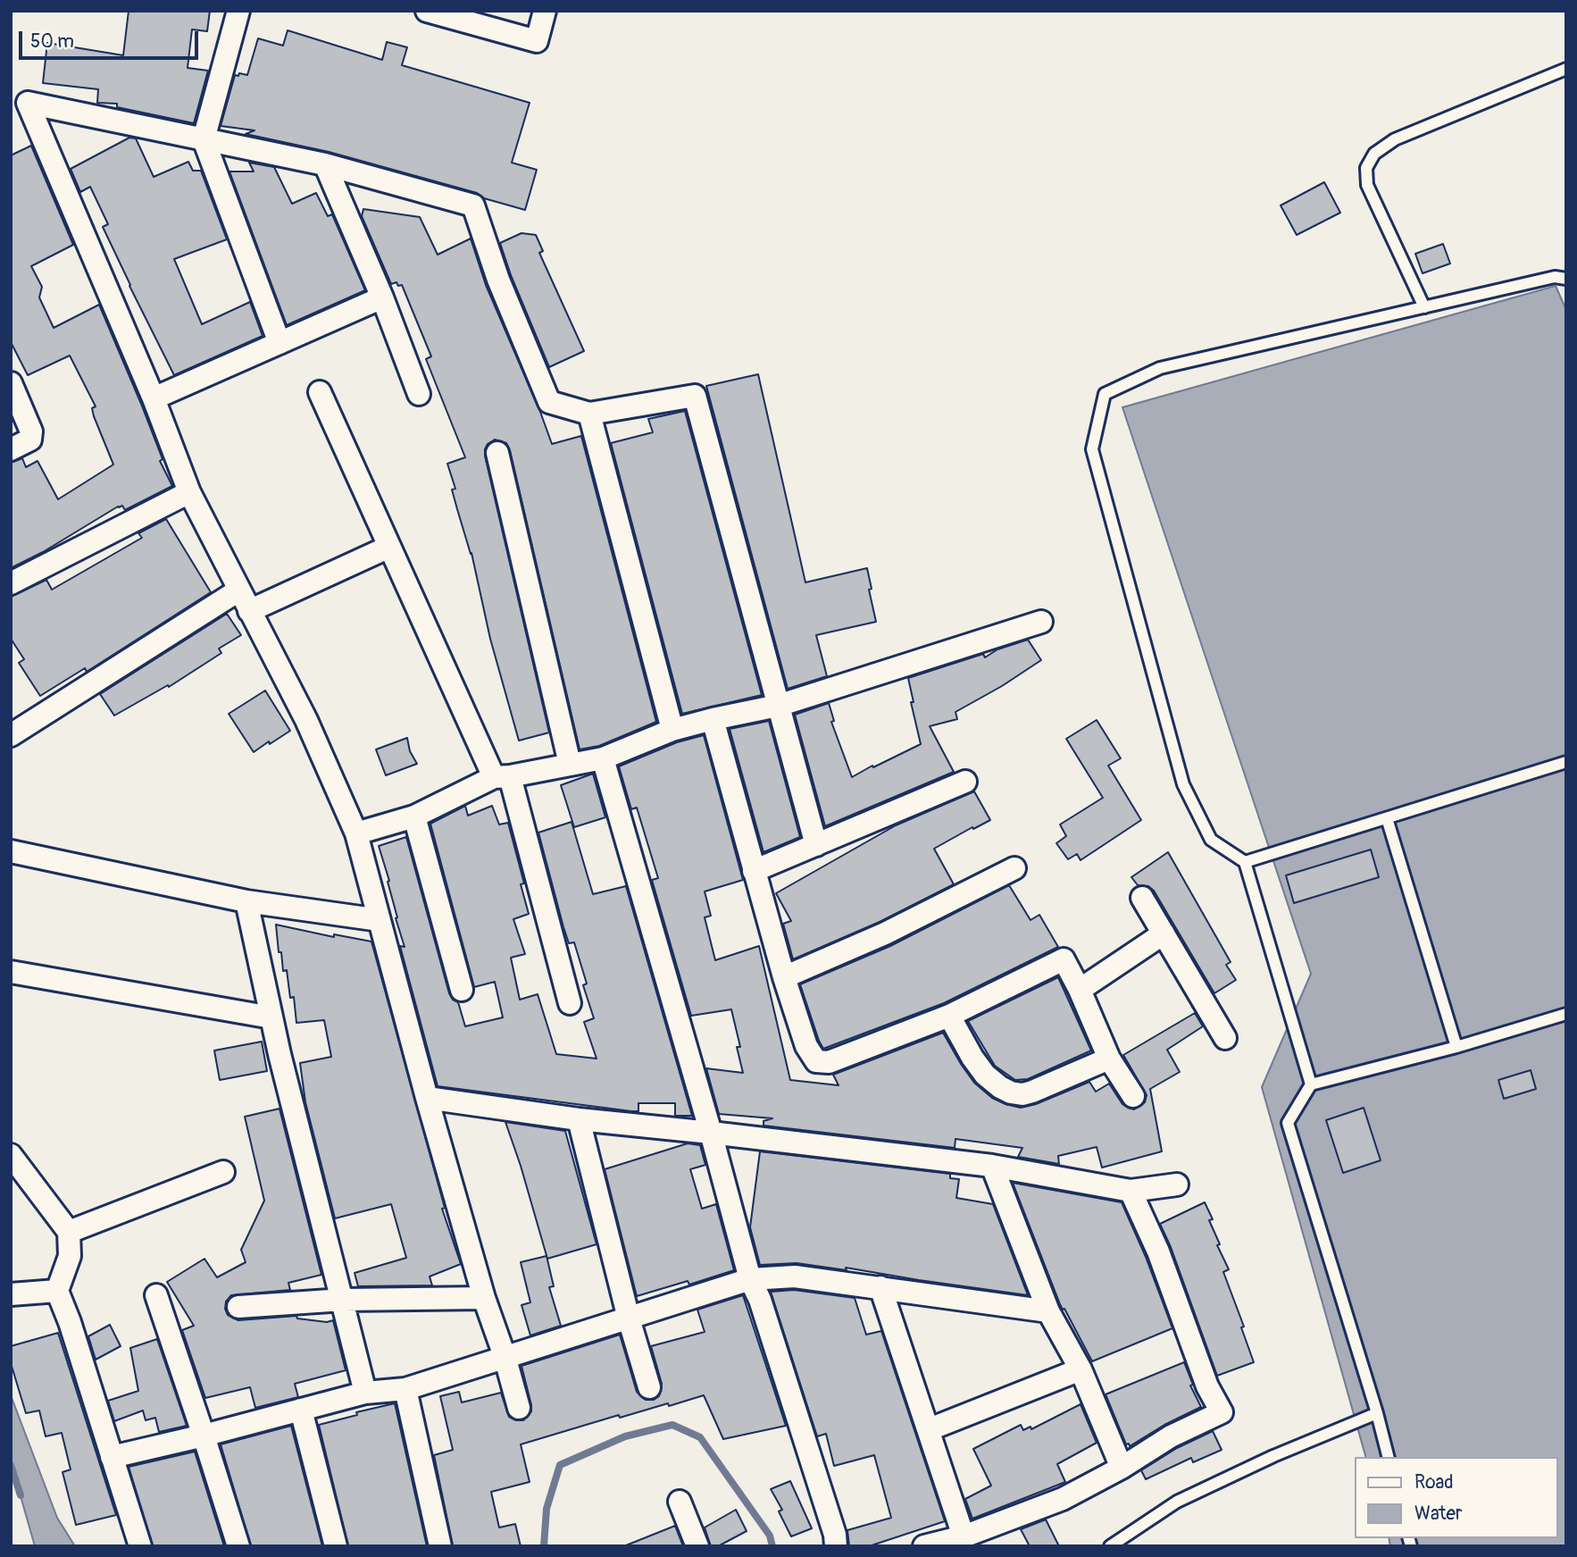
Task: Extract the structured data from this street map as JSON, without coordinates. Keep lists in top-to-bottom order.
{
  "legend": ["Road", "Water"],
  "scale_bar": "50 m"
}
